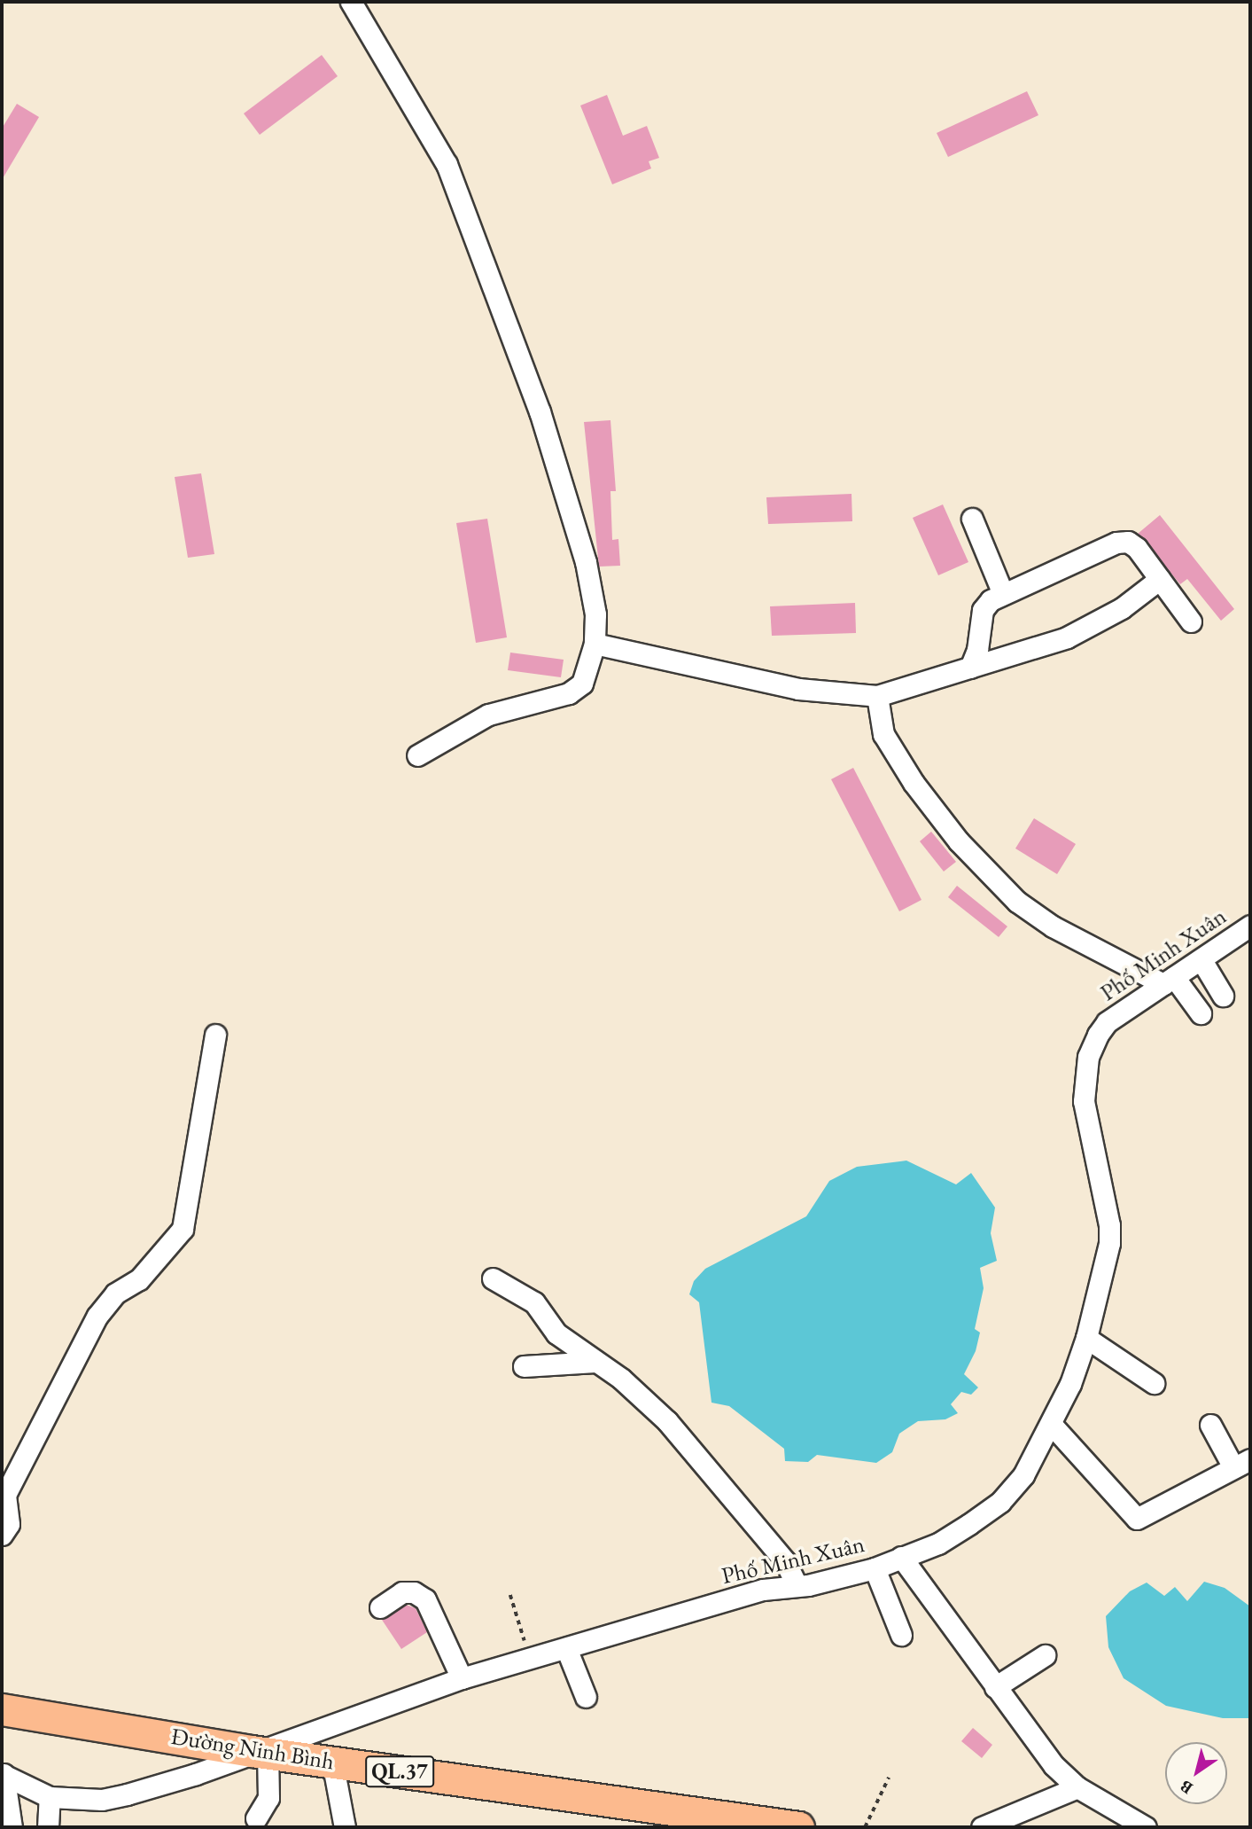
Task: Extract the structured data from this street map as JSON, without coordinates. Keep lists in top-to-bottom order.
{
  "streets": {
    "highway": ["Đường Ninh Bình", "QL.37"],
    "street": ["Phố Minh Xuân"]
  },
  "crossings": [
    ["Phố Minh Xuân", "Đường Ninh Bình"]
  ],
  "north": "bottom left"
}
